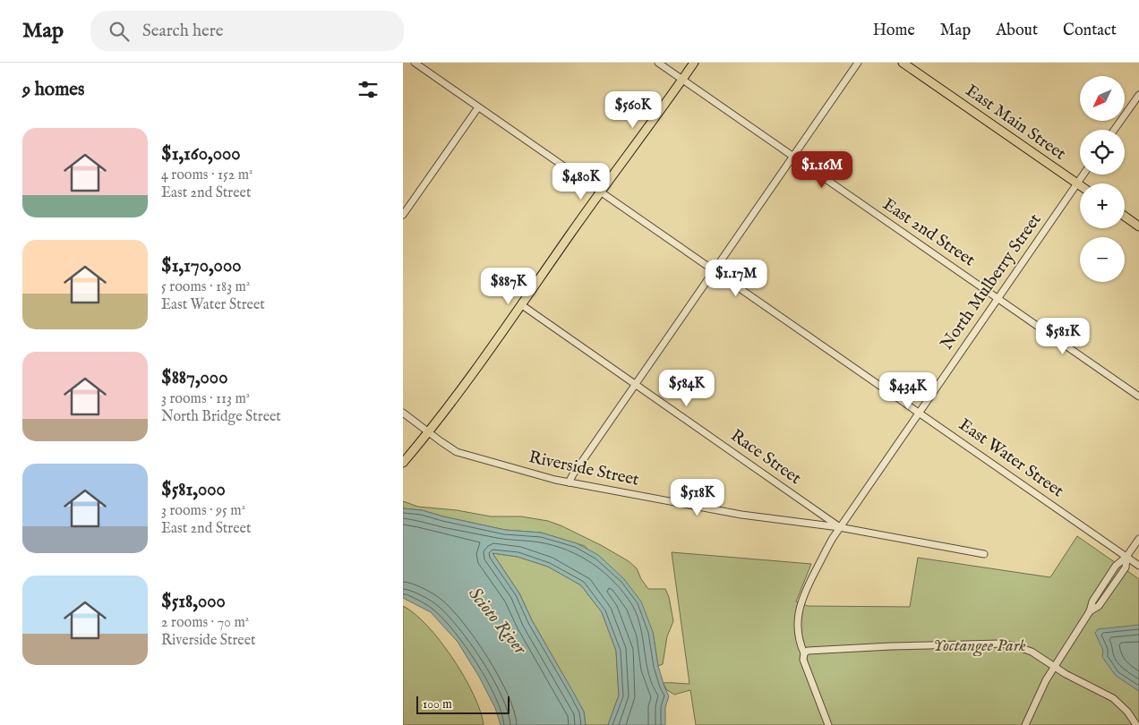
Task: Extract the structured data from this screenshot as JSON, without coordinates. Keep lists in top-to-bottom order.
{
  "streets": {
    "main road": ["East Main Street"],
    "street": [
      "East 2nd Street",
      "North Mulberry Street",
      "Race Street",
      "East Water Street",
      "Riverside Street"
    ]
  },
  "crossings": [
    ["East Main Street", "North Mulberry Street"],
    ["East 2nd Street", "North Mulberry Street"],
    ["North Mulberry Street", "Race Street"],
    ["North Mulberry Street", "East Water Street"],
    ["North Mulberry Street", "Riverside Street"],
    ["Race Street", "Riverside Street"]
  ],
  "water": ["Scioto River"],
  "parks": ["Yoctangee Park"],
  "scale_bar": "100 m",
  "north": "bottom left",
  "page": {
    "header": "Map",
    "search": "Search here",
    "nav": [
      "Home",
      "Map",
      "About",
      "Contact"
    ],
    "heading": "9 homes",
    "map_buttons": ["+", "−"],
    "price": [
      "$560K",
      "$1.16M",
      "$480K",
      "$1.17M",
      "$887K",
      "$581K",
      "$584K",
      "$434K",
      "$518K"
    ],
    "list": [
      {
        "name": "$1,160,000",
        "note": "4 rooms · 152 m² · East 2nd Street"
      },
      {
        "name": "$1,170,000",
        "note": "5 rooms · 183 m² · East Water Street"
      },
      {
        "name": "$887,000",
        "note": "3 rooms · 113 m² · North Bridge Street"
      },
      {
        "name": "$581,000",
        "note": "3 rooms · 95 m² · East 2nd Street"
      },
      {
        "name": "$518,000",
        "note": "2 rooms · 70 m² · Riverside Street"
      }
    ],
    "scale": "100 m"
  }
}
